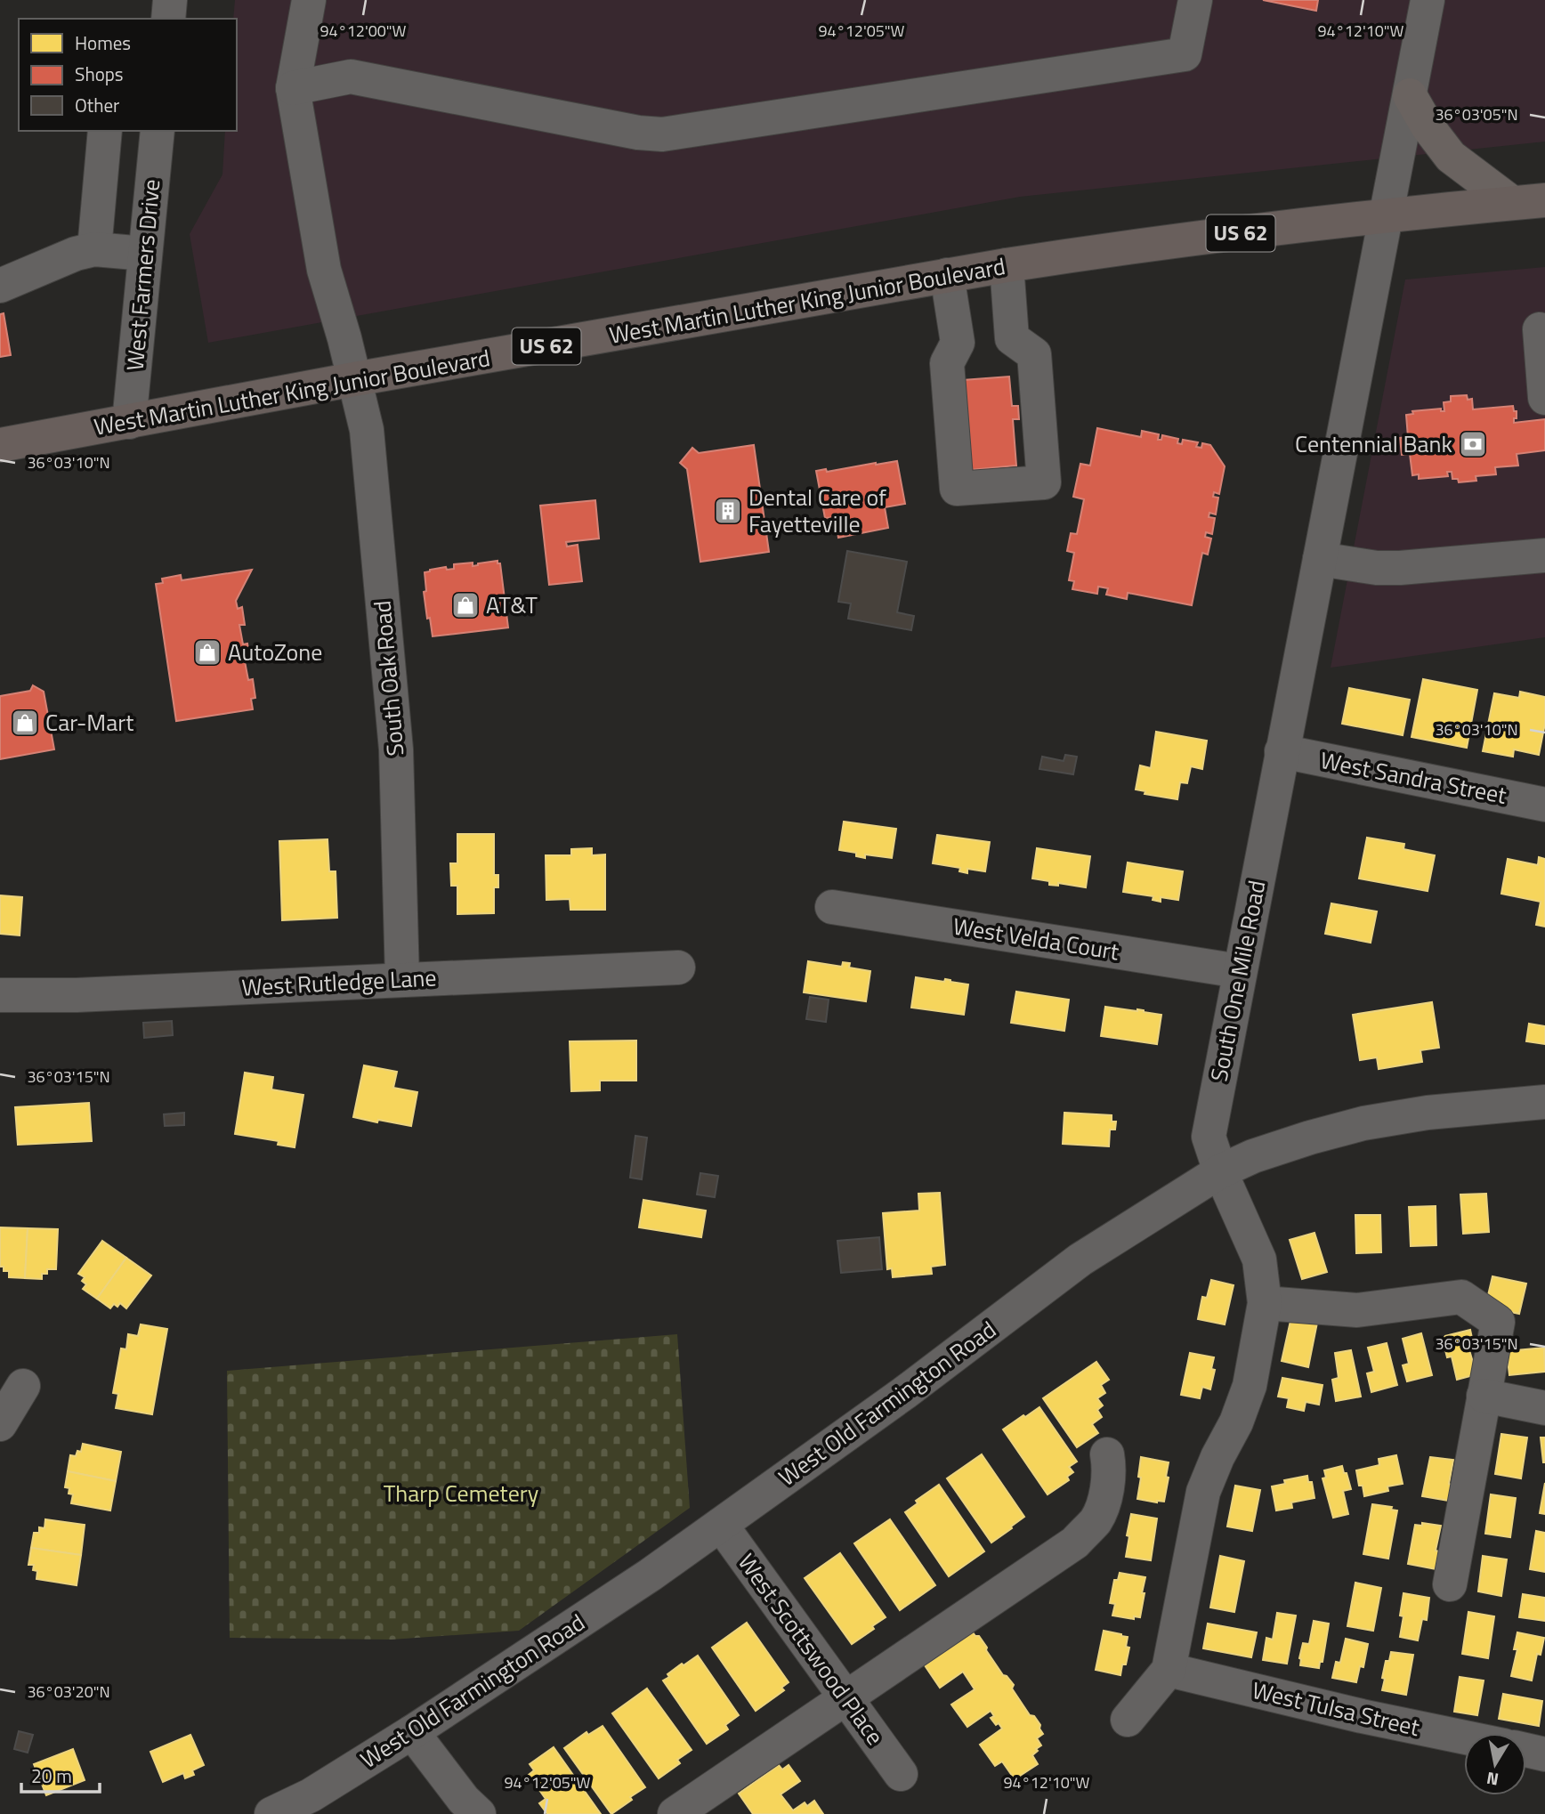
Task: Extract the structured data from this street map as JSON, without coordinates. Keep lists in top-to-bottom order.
{
  "streets": {
    "highway": ["US 62", "West Martin Luther King Junior Boulevard"],
    "street": [
      "West Farmers Drive",
      "South Oak Road",
      "West Sandra Street",
      "West Velda Court",
      "South One Mile Road",
      "West Rutledge Lane",
      "West Old Farmington Road",
      "West Scottswood Place",
      "West Tulsa Street"
    ]
  },
  "crossings": [
    ["West Farmers Drive", "West Martin Luther King Junior Boulevard"],
    ["West Martin Luther King Junior Boulevard", "South Oak Road"],
    ["West Martin Luther King Junior Boulevard", "South One Mile Road"],
    ["South Oak Road", "West Rutledge Lane"],
    ["West Sandra Street", "South One Mile Road"],
    ["West Velda Court", "South One Mile Road"],
    ["South One Mile Road", "West Old Farmington Road"],
    ["South One Mile Road", "West Tulsa Street"],
    ["West Old Farmington Road", "West Scottswood Place"]
  ],
  "parks": ["Tharp Cemetery"],
  "places": {
    "bank": ["Centennial Bank"],
    "building": ["Dental Care of Fayetteville"],
    "shop": ["AT&T", "AutoZone", "Car-Mart"]
  },
  "legend": ["Homes", "Shops", "Other"],
  "scale_bar": "20 m",
  "north": "bottom",
  "coordinates": [
    "94°12'00\"W",
    "94°12'05\"W",
    "94°12'10\"W",
    "36°03'05\"N",
    "36°03'10\"N",
    "36°03'15\"N",
    "36°03'20\"N"
  ]
}
